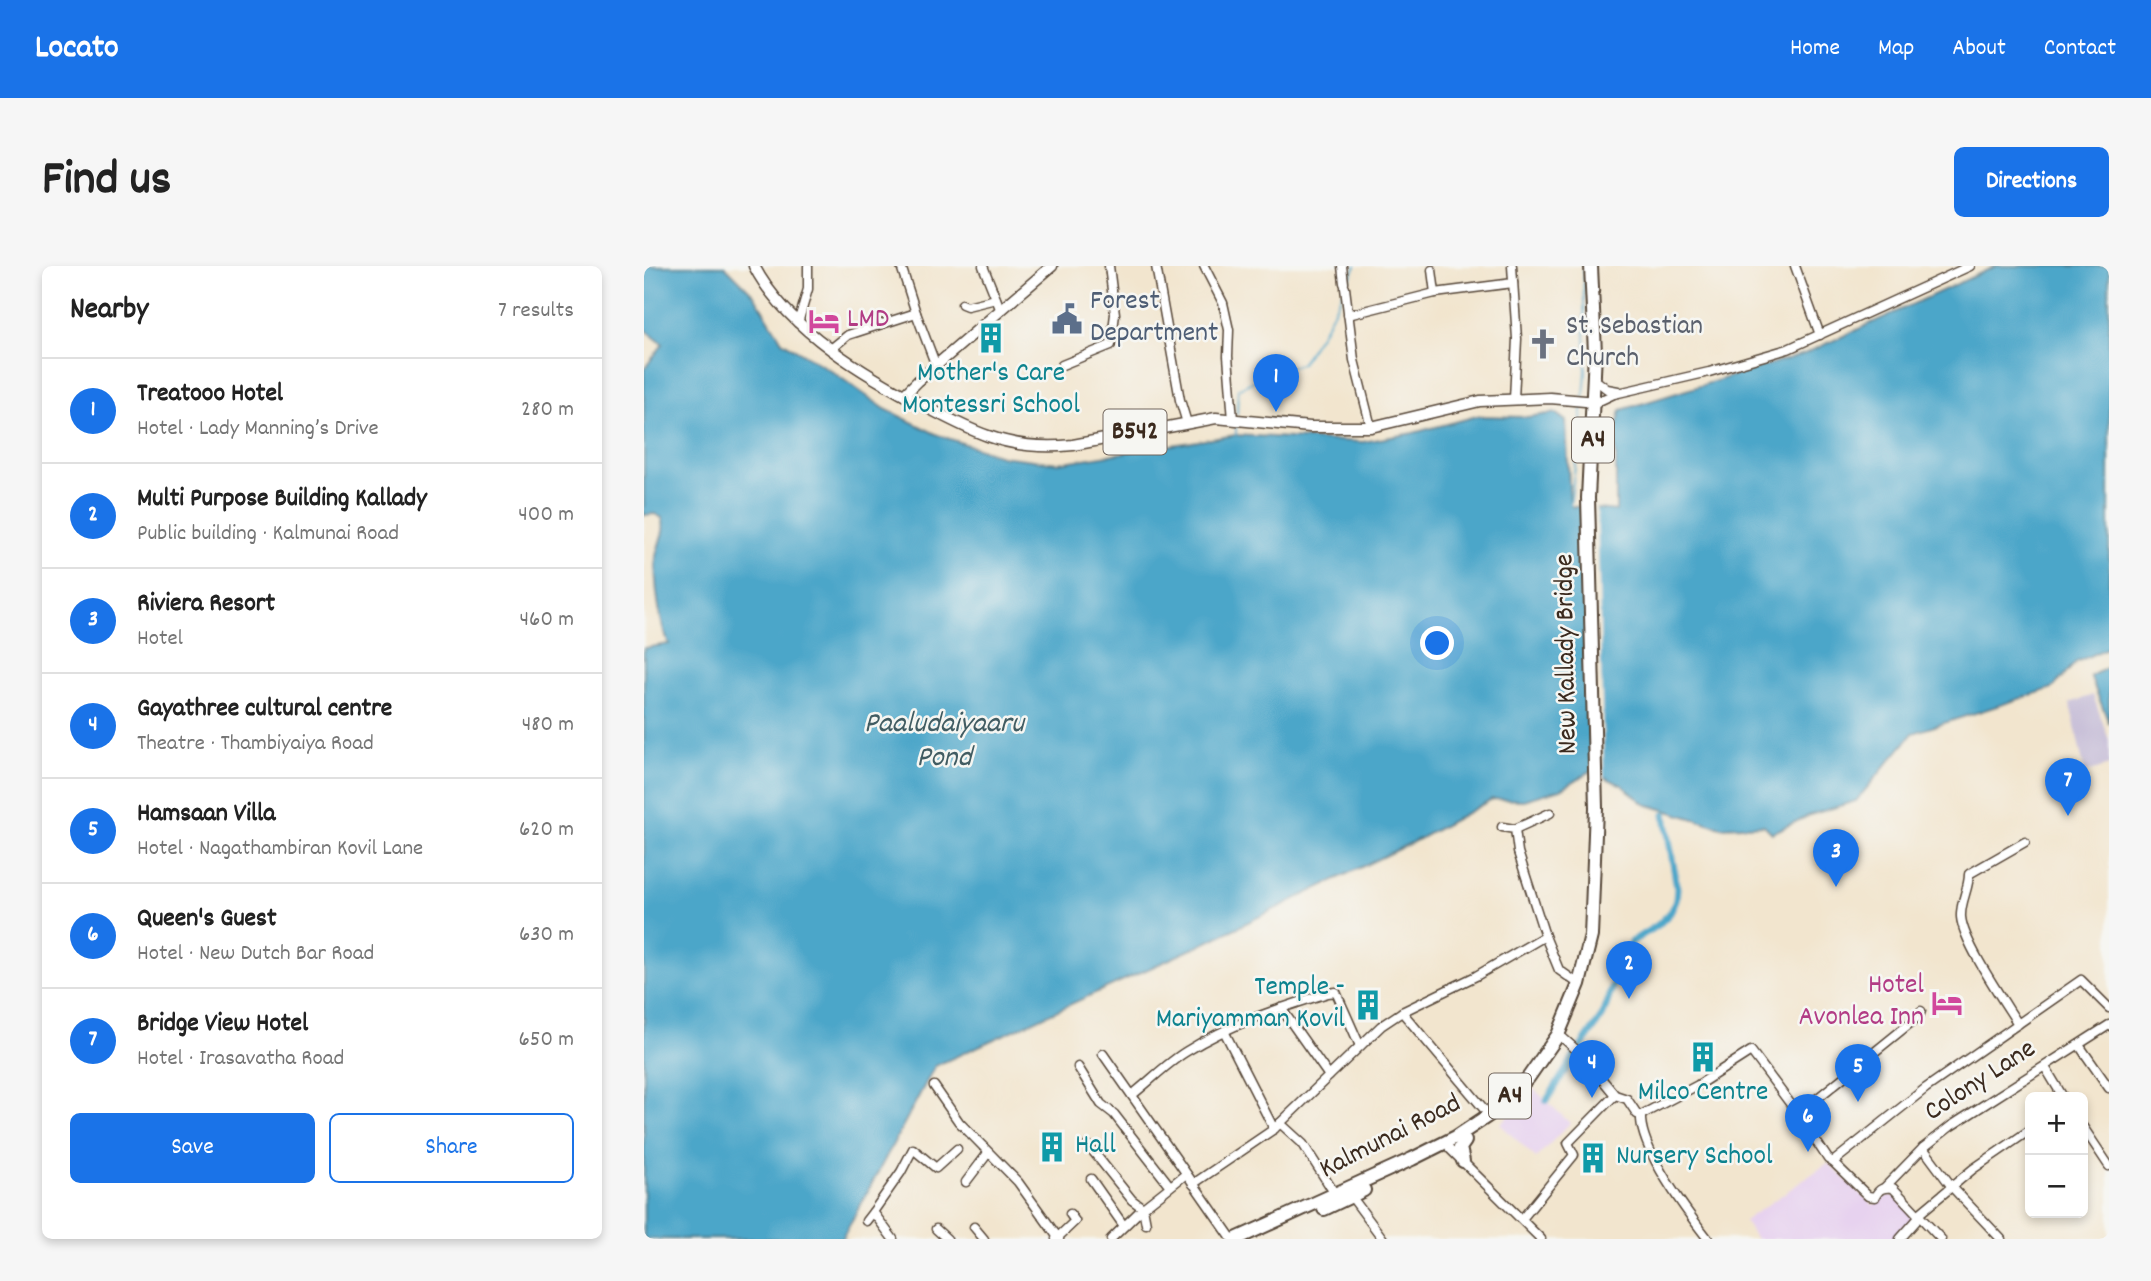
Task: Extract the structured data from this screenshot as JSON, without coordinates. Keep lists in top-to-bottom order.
{
  "streets": {
    "highway": ["A4", "New Kallady Bridge", "Kalmunai Road"],
    "main road": ["B542"],
    "street": ["Colony Lane"]
  },
  "crossings": [
    ["B542", "A4"],
    ["B542", "New Kallady Bridge"],
    ["A4", "New Kallady Bridge"],
    ["New Kallady Bridge", "Kalmunai Road"]
  ],
  "water": ["Paaludaiyaaru Pond"],
  "places": {
    "public building": ["Forest Department"],
    "hotel": ["LMD", "Hotel Avonlea Inn"],
    "building": [
      "Mother's Care Montessri School",
      "Temple - Mariyamman Kovil",
      "Milco Centre",
      "Hall",
      "Nursery School"
    ],
    "church": ["St. Sebastian Church"]
  },
  "page": {
    "header": "Locato",
    "nav": [
      "Home",
      "Map",
      "About",
      "Contact"
    ],
    "title": "Find us",
    "buttons": [
      "Directions",
      ["Save", "Share"]
    ],
    "heading": ["Nearby", "7 results"],
    "pins": [
      "1",
      "7",
      "3",
      "2",
      "4",
      "5",
      "6"
    ],
    "list": [
      {
        "mark": "1",
        "name": "Treatooo Hotel",
        "note": "Hotel · Lady Manning’s Drive",
        "value": "280 m"
      },
      {
        "mark": "2",
        "name": "Multi Purpose Building Kallady",
        "note": "Public building · Kalmunai Road",
        "value": "400 m"
      },
      {
        "mark": "3",
        "name": "Riviera Resort",
        "note": "Hotel",
        "value": "460 m"
      },
      {
        "mark": "4",
        "name": "Gayathree cultural centre",
        "note": "Theatre · Thambiyaiya Road",
        "value": "480 m"
      },
      {
        "mark": "5",
        "name": "Hamsaan Villa",
        "note": "Hotel · Nagathambiran Kovil Lane",
        "value": "620 m"
      },
      {
        "mark": "6",
        "name": "Queen's Guest",
        "note": "Hotel · New Dutch Bar Road",
        "value": "630 m"
      },
      {
        "mark": "7",
        "name": "Bridge View Hotel",
        "note": "Hotel · Irasavatha Road",
        "value": "650 m"
      }
    ],
    "map_buttons": ["+", "−"]
  }
}
